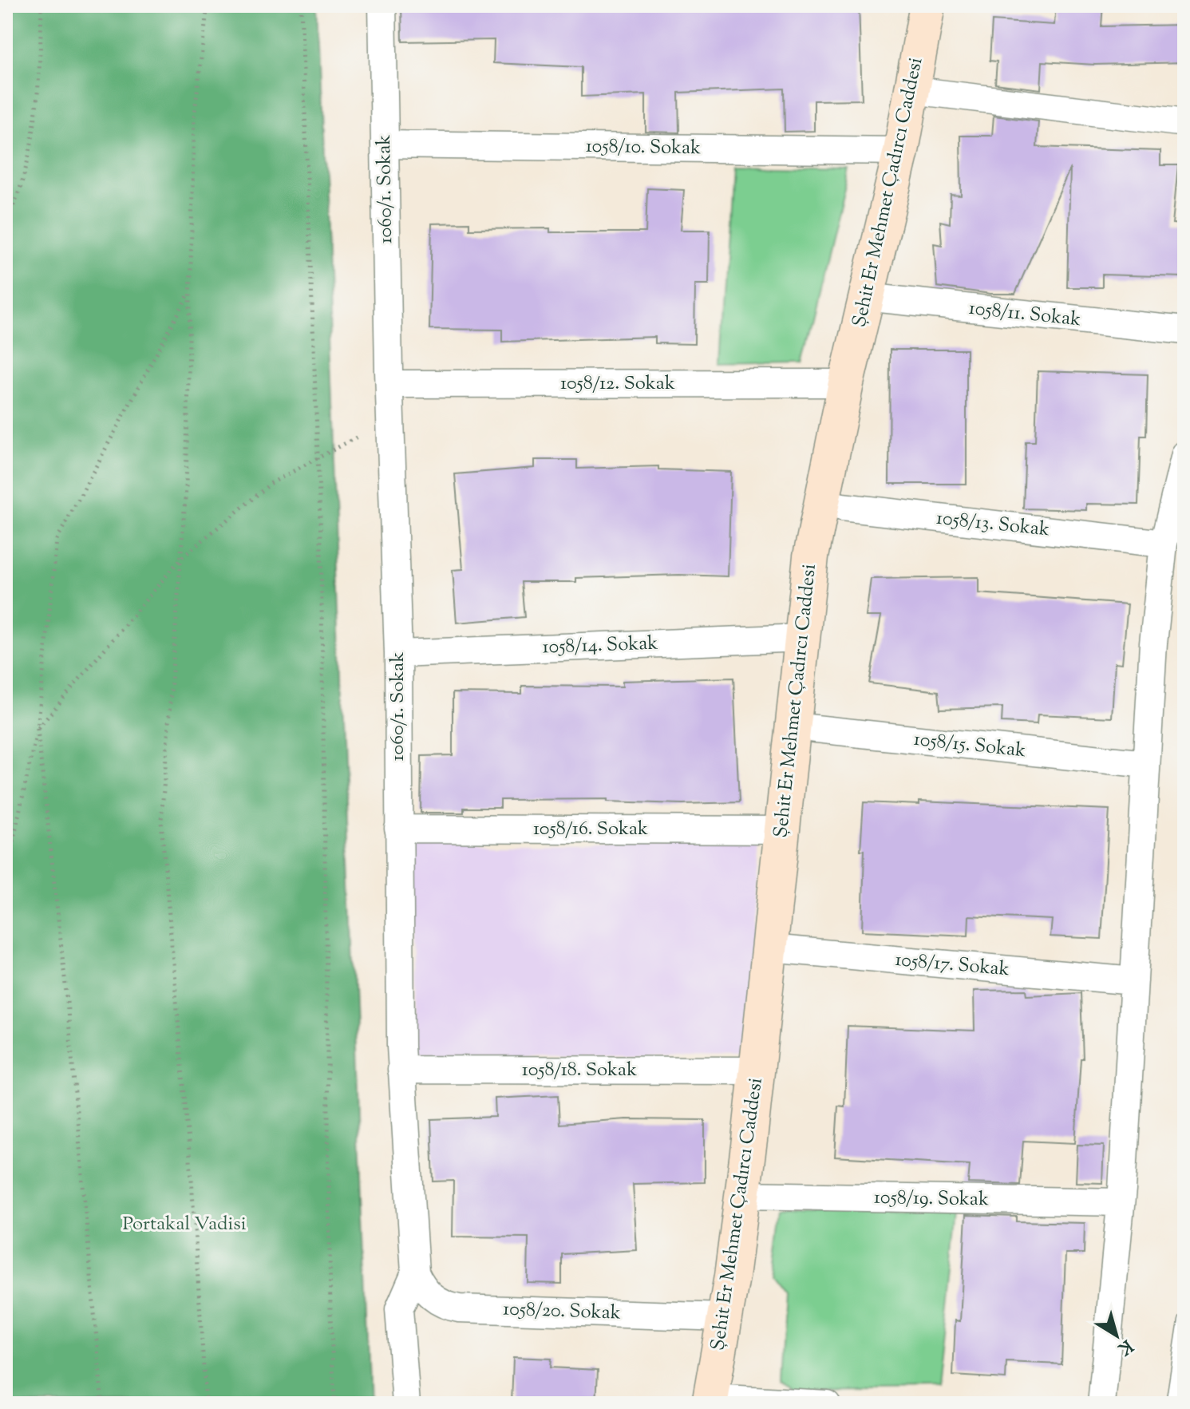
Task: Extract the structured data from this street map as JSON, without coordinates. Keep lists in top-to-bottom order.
{
  "streets": {
    "main road": ["Şehit Er Mehmet Çadırcı Caddesi"],
    "street": [
      "1058/10. Sokak",
      "1060/1. Sokak",
      "1058/11. Sokak",
      "1058/12. Sokak",
      "1058/13. Sokak",
      "1058/14. Sokak",
      "1058/15. Sokak",
      "1058/16. Sokak",
      "1058/17. Sokak",
      "1058/18. Sokak",
      "1058/19. Sokak",
      "1058/20. Sokak"
    ]
  },
  "crossings": [
    ["1058/10. Sokak", "1060/1. Sokak"],
    ["1058/10. Sokak", "Şehit Er Mehmet Çadırcı Caddesi"],
    ["1060/1. Sokak", "1058/12. Sokak"],
    ["1060/1. Sokak", "1058/14. Sokak"],
    ["1060/1. Sokak", "1058/16. Sokak"],
    ["1060/1. Sokak", "1058/18. Sokak"],
    ["1060/1. Sokak", "1058/20. Sokak"],
    ["Şehit Er Mehmet Çadırcı Caddesi", "1058/11. Sokak"],
    ["Şehit Er Mehmet Çadırcı Caddesi", "1058/12. Sokak"],
    ["Şehit Er Mehmet Çadırcı Caddesi", "1058/13. Sokak"],
    ["Şehit Er Mehmet Çadırcı Caddesi", "1058/14. Sokak"],
    ["Şehit Er Mehmet Çadırcı Caddesi", "1058/15. Sokak"],
    ["Şehit Er Mehmet Çadırcı Caddesi", "1058/16. Sokak"],
    ["Şehit Er Mehmet Çadırcı Caddesi", "1058/17. Sokak"],
    ["Şehit Er Mehmet Çadırcı Caddesi", "1058/18. Sokak"],
    ["Şehit Er Mehmet Çadırcı Caddesi", "1058/19. Sokak"],
    ["Şehit Er Mehmet Çadırcı Caddesi", "1058/20. Sokak"]
  ],
  "parks": ["Portakal Vadisi"],
  "north": "bottom right"
}
